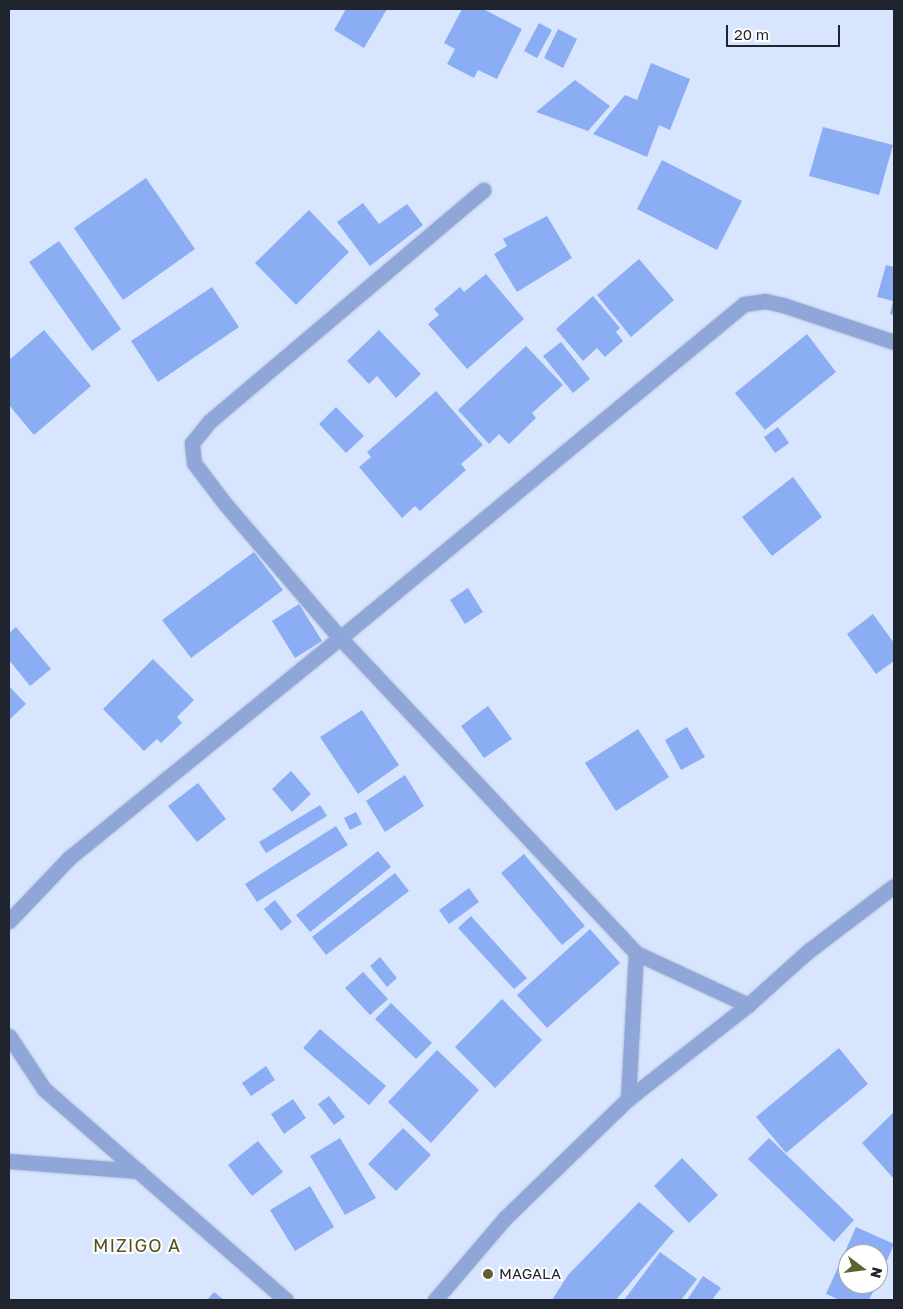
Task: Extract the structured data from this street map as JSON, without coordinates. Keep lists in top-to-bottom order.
{
  "districts": ["MIZIGO A"],
  "places": ["MAGALA"],
  "scale_bar": "20 m",
  "north": "right"
}
